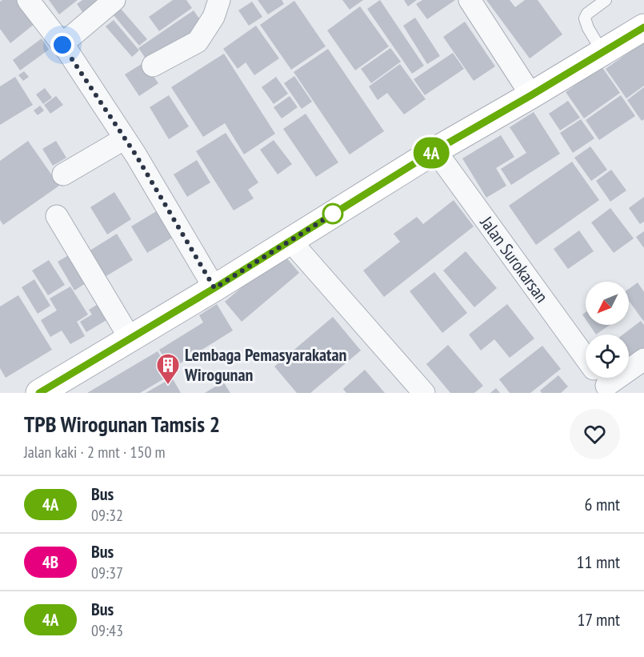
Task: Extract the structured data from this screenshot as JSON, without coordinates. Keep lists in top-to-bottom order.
{
  "streets": {
    "street": ["Jalan Surokarsan"]
  },
  "places": {
    "building": ["Lembaga Pemasyarakatan Wirogunan"]
  },
  "lines": ["bus line 4A"],
  "north": "bottom left",
  "page": {
    "on_map": "4A",
    "heading": ["TPB Wirogunan Tamsis 2", "Jalan kaki · 2 mnt · 150 m"],
    "list": [
      {
        "mark": "4A",
        "name": "Bus",
        "note": "09:32",
        "value": "6 mnt"
      },
      {
        "mark": "4B",
        "name": "Bus",
        "note": "09:37",
        "value": "11 mnt"
      },
      {
        "mark": "4A",
        "name": "Bus",
        "note": "09:43",
        "value": "17 mnt"
      }
    ]
  }
}
